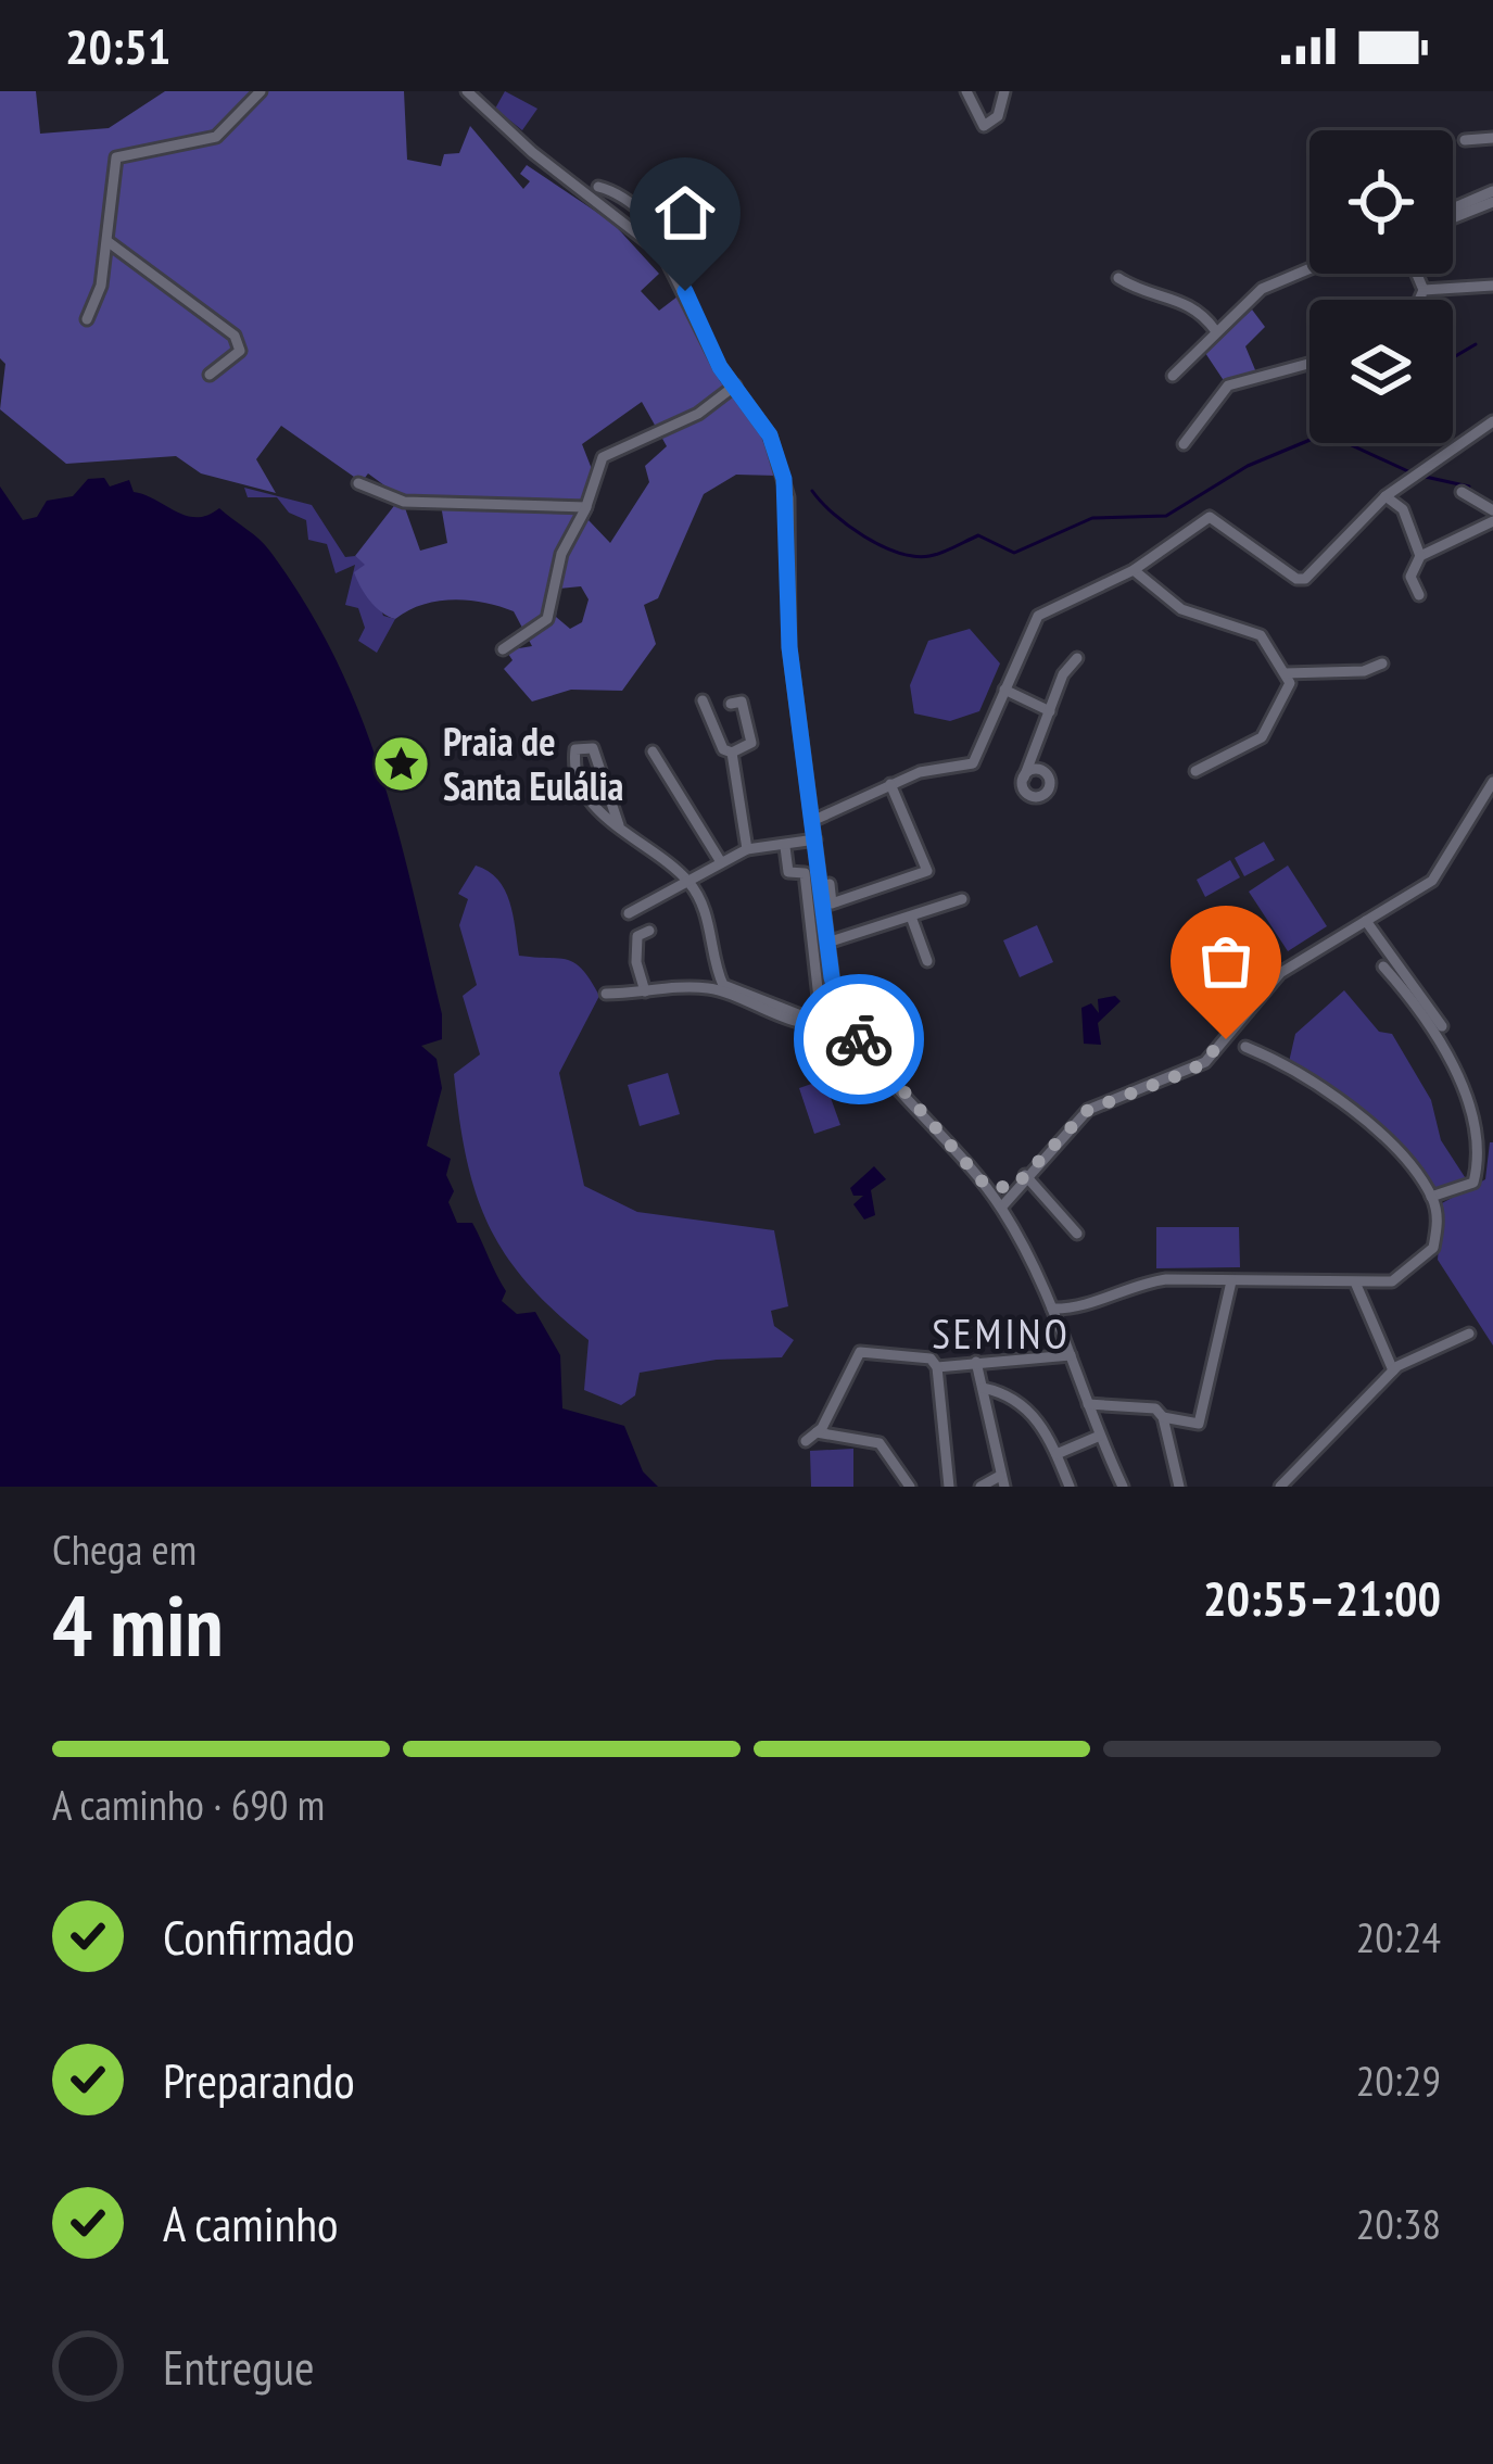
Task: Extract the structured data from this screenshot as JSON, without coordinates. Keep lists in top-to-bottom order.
{
  "districts": ["SEMINO"],
  "places": {
    "place": ["Praia de Santa Eulália"]
  },
  "page": {
    "status": "20:51",
    "heading": ["4 min", "Chega em", "20:55–21:00"],
    "bar": "A caminho · 690 m",
    "list": [
      ["Confirmado", "20:24"],
      ["Preparando", "20:29"],
      ["A caminho", "20:38"],
      "Entregue"
    ]
  }
}
